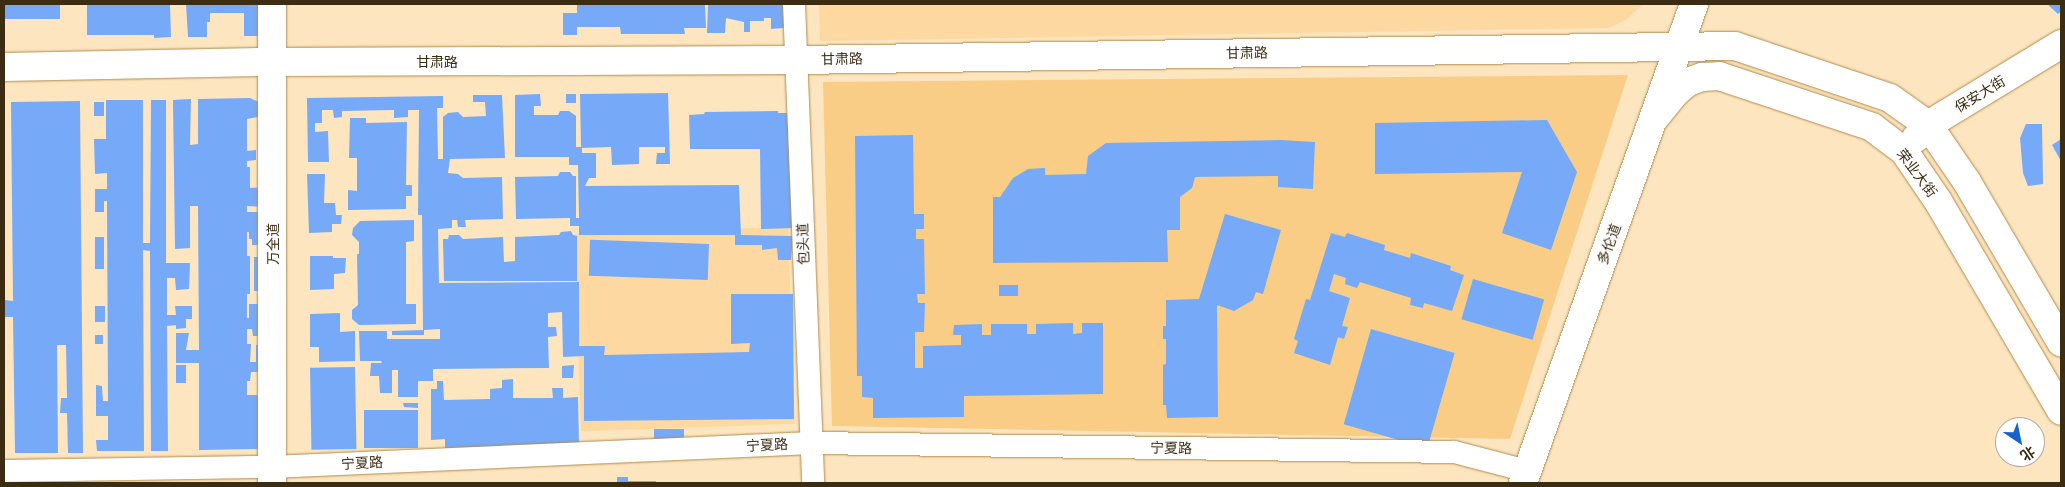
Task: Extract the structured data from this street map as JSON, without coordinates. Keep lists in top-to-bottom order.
{
  "streets": {
    "street": [
      "甘肃路",
      "保安大街",
      "荣业大街",
      "万全道",
      "包头道",
      "多伦道",
      "宁夏路"
    ]
  },
  "crossings": [
    ["甘肃路", "万全道"],
    ["甘肃路", "包头道"],
    ["甘肃路", "多伦道"],
    ["保安大街", "荣业大街"],
    ["荣业大街", "多伦道"],
    ["万全道", "宁夏路"],
    ["包头道", "宁夏路"],
    ["多伦道", "宁夏路"]
  ],
  "north": "bottom right"
}
